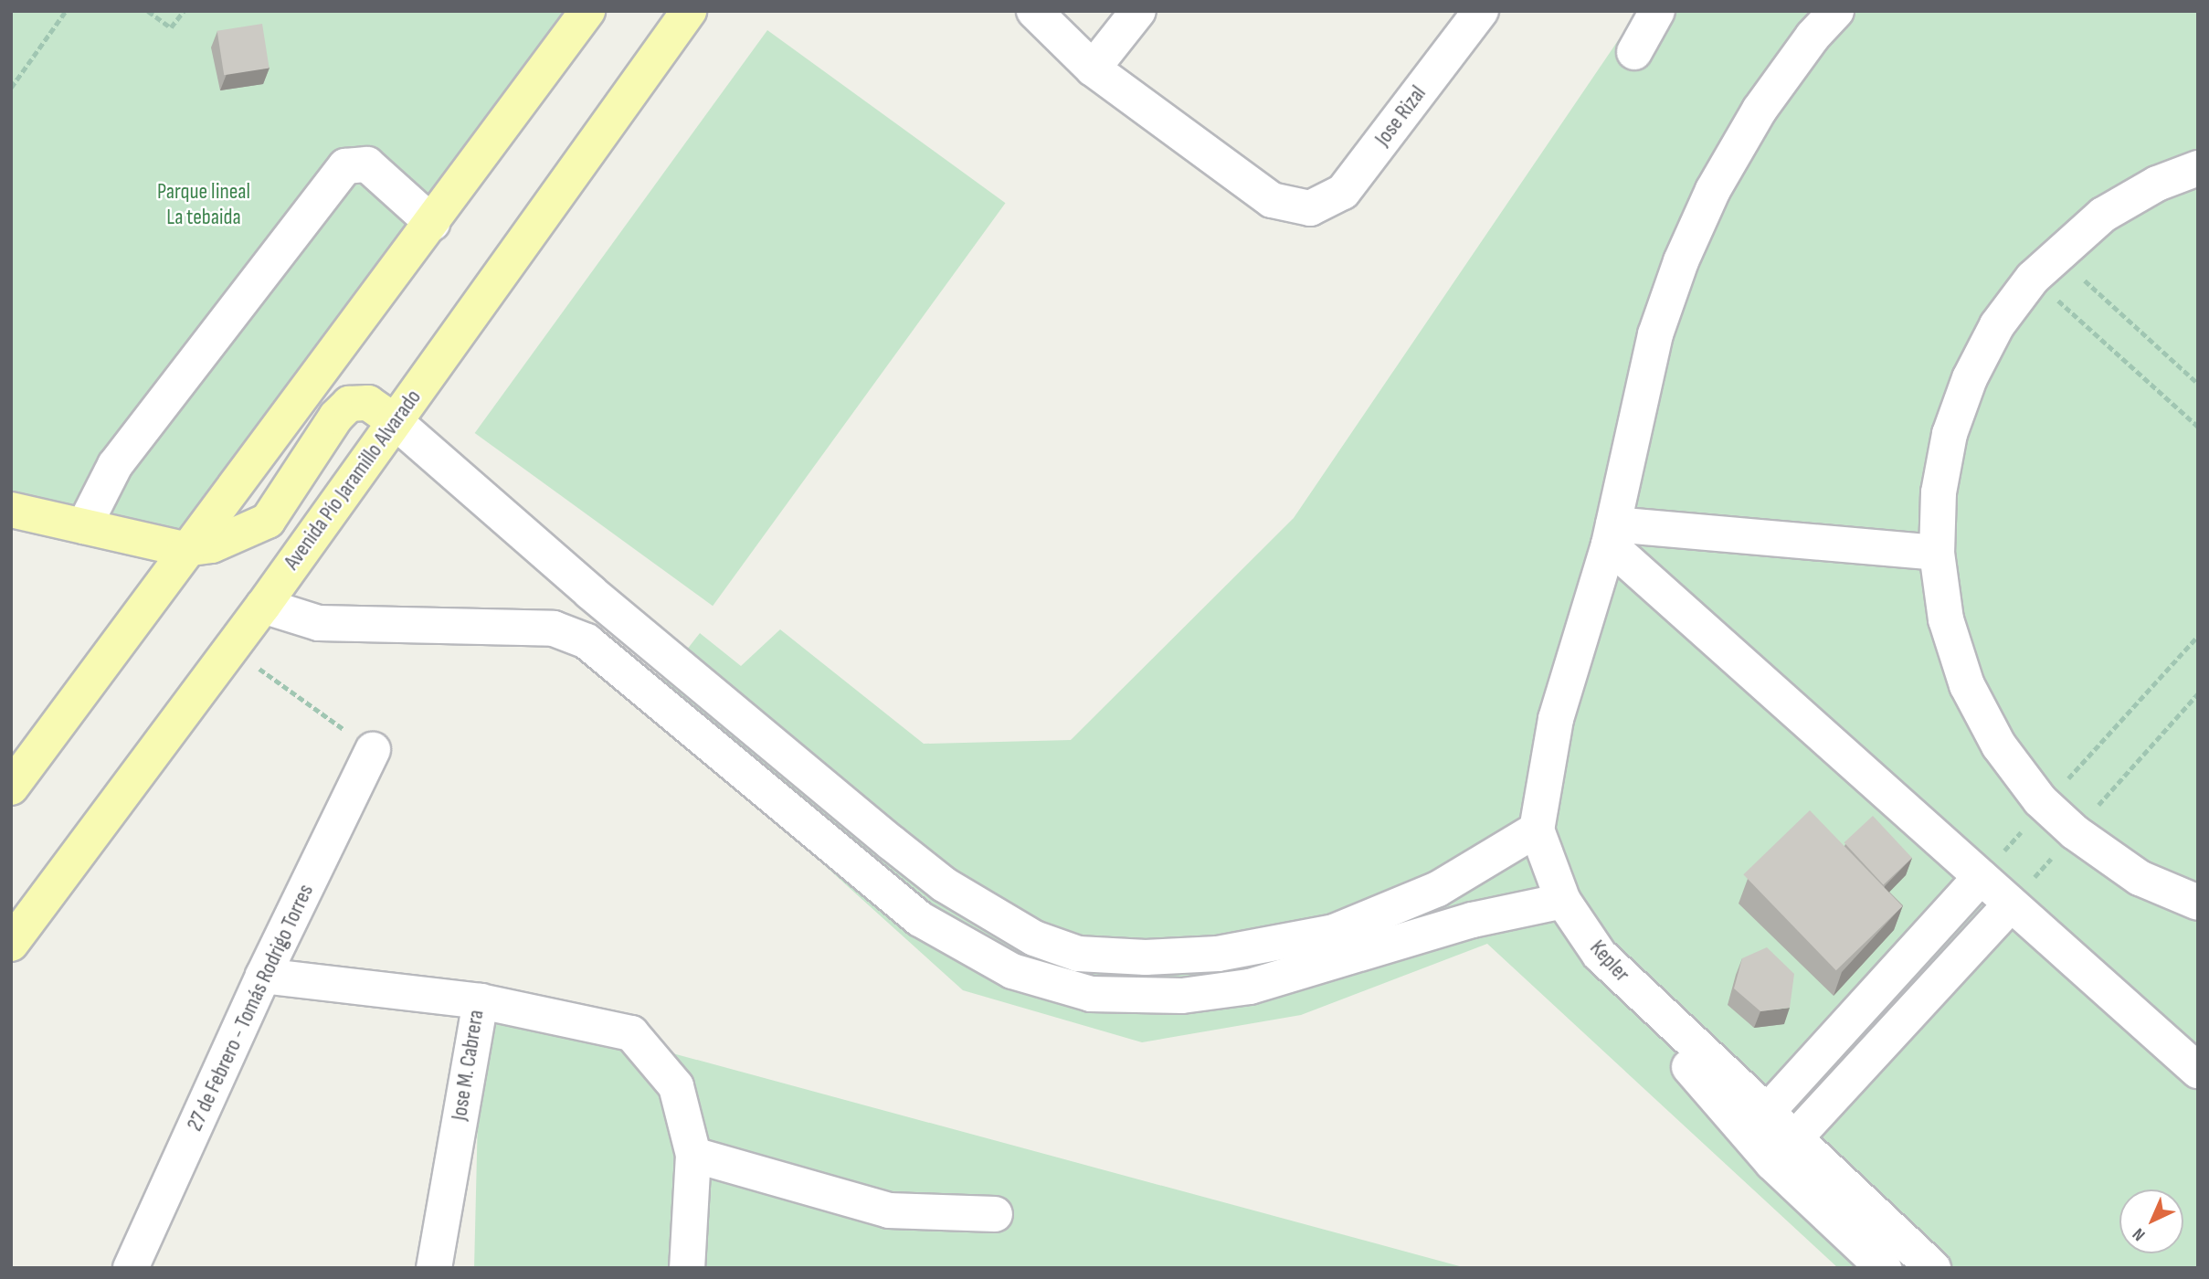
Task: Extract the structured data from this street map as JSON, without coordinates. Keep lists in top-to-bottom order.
{
  "streets": {
    "main road": ["Avenida Pío Jaramillo Alvarado"],
    "street": [
      "Jose Rizal",
      "Kepler",
      "27 de Febrero - Tomás Rodrigo Torres",
      "Jose M. Cabrera"
    ]
  },
  "crossings": [
    ["27 de Febrero - Tomás Rodrigo Torres", "Jose M. Cabrera"]
  ],
  "parks": ["Parque lineal La tebaida"],
  "north": "bottom left"
}
